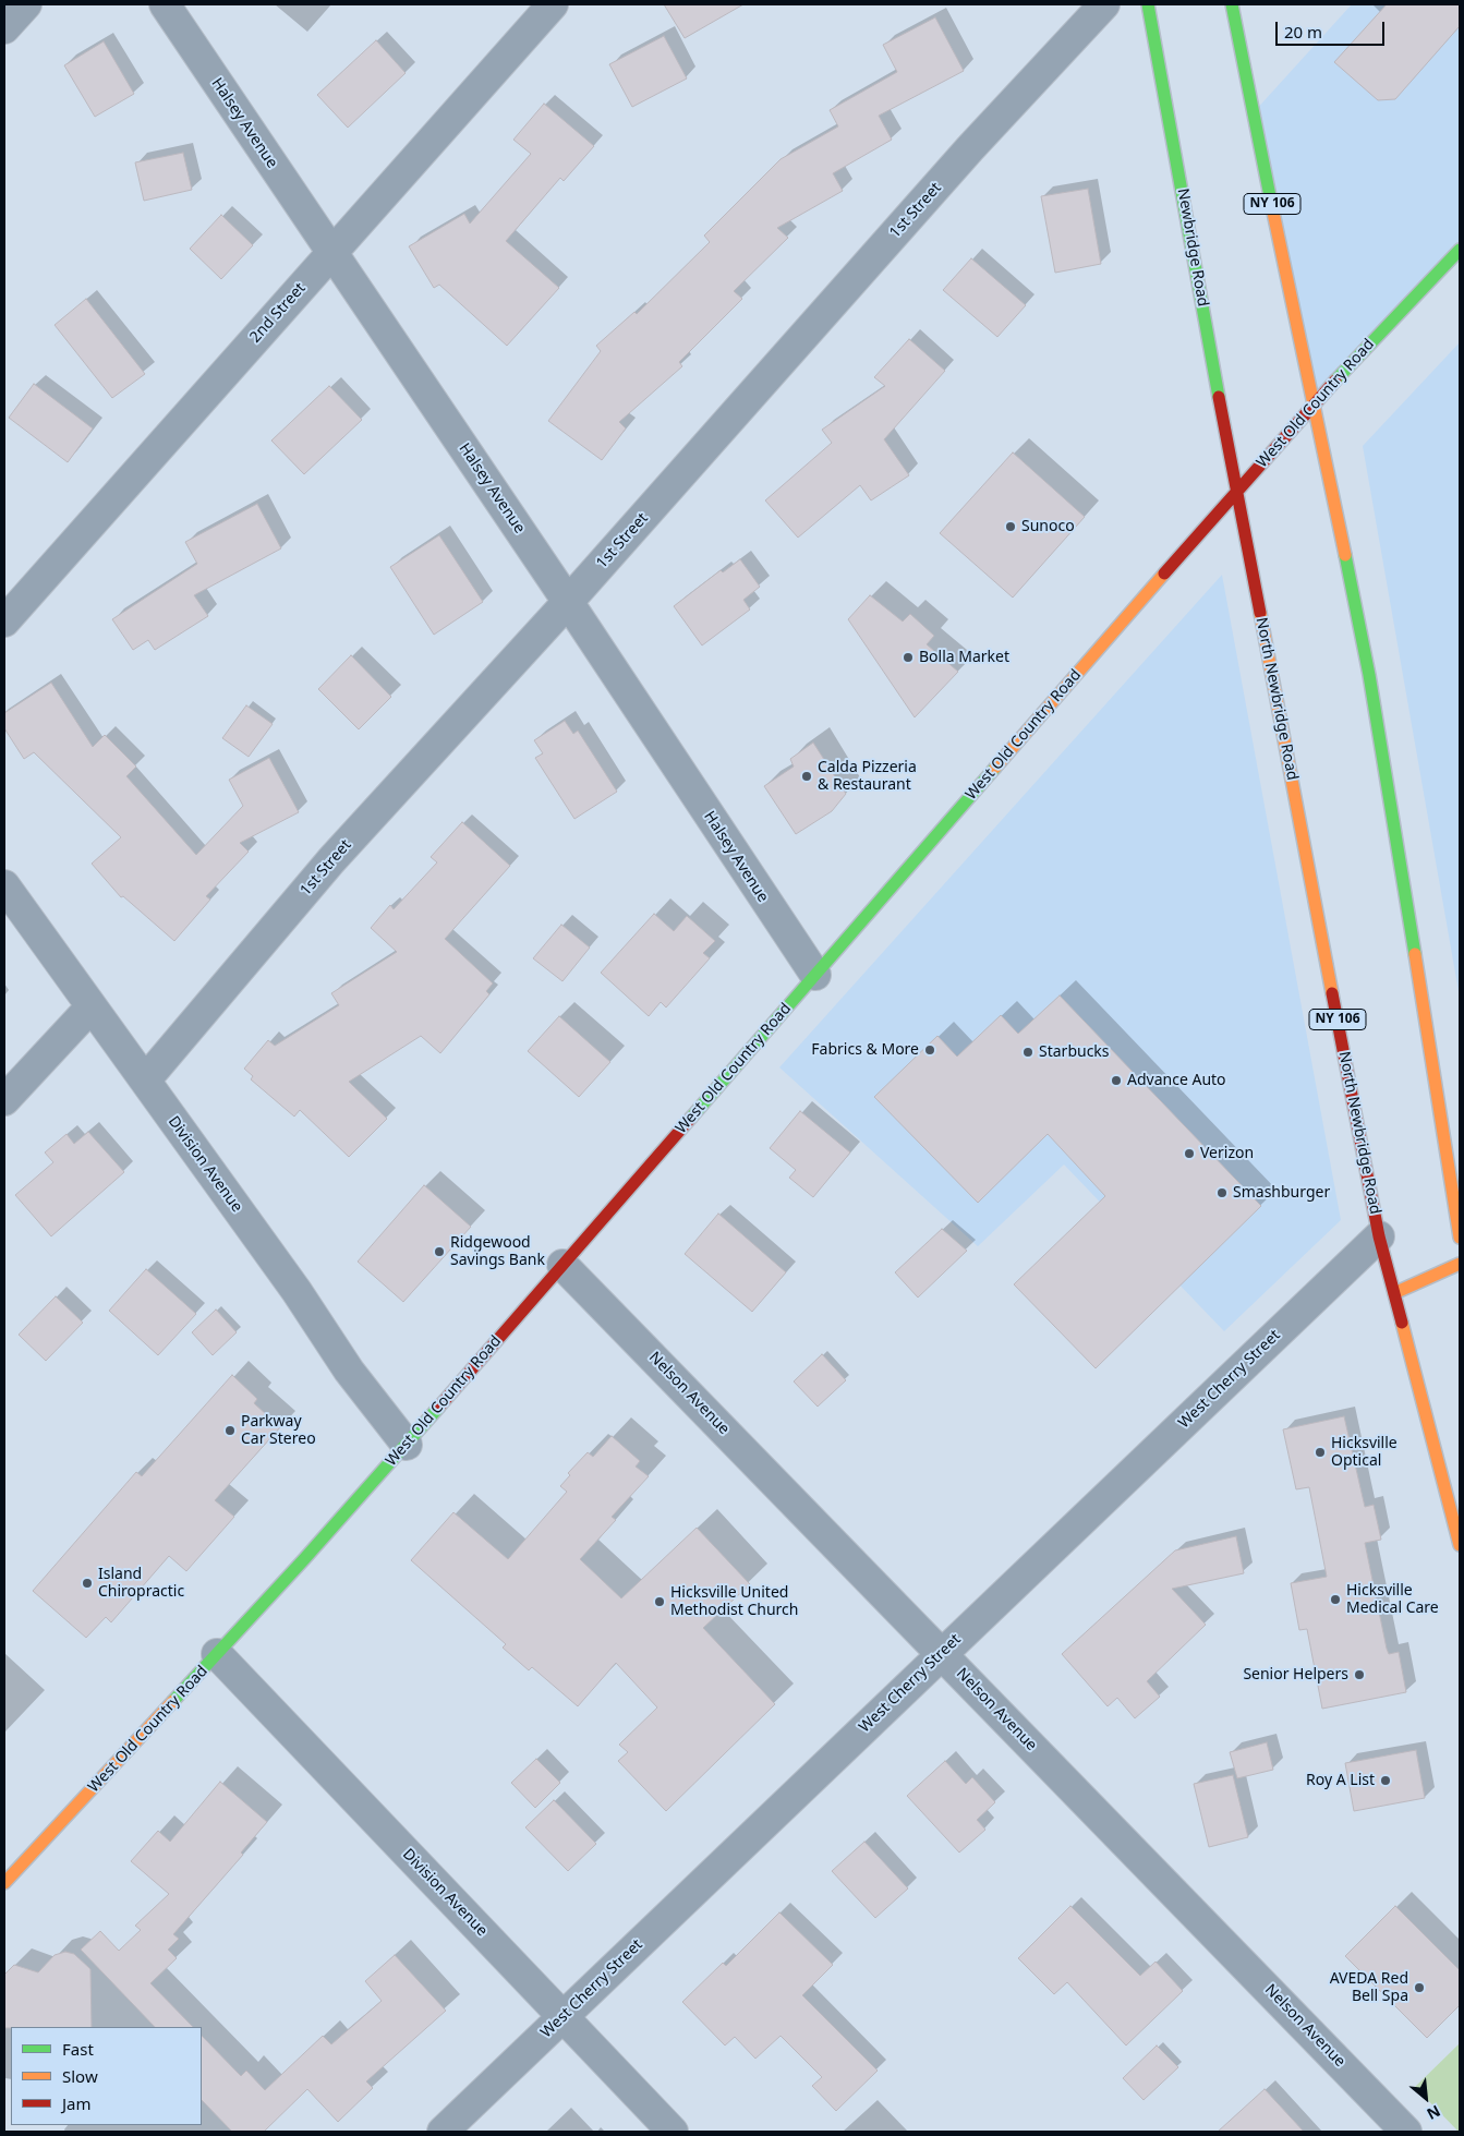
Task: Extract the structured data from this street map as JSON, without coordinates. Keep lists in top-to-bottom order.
{
  "streets": {
    "main road": [
      "NY 106",
      "Newbridge Road",
      "West Old Country Road",
      "North Newbridge Road"
    ],
    "street": [
      "Halsey Avenue",
      "1st Street",
      "2nd Street",
      "Division Avenue",
      "West Cherry Street",
      "Nelson Avenue"
    ]
  },
  "crossings": [
    ["Halsey Avenue", "1st Street"],
    ["Halsey Avenue", "2nd Street"],
    ["Halsey Avenue", "West Old Country Road"],
    ["NY 106", "West Old Country Road"],
    ["1st Street", "Division Avenue"],
    ["Newbridge Road", "West Old Country Road"],
    ["Newbridge Road", "North Newbridge Road"],
    ["West Old Country Road", "North Newbridge Road"],
    ["West Old Country Road", "Division Avenue"],
    ["West Old Country Road", "Nelson Avenue"],
    ["North Newbridge Road", "West Cherry Street"],
    ["Division Avenue", "West Cherry Street"],
    ["West Cherry Street", "Nelson Avenue"]
  ],
  "places": [
    "Sunoco",
    "Bolla Market",
    "Calda Pizzeria & Restaurant",
    "Fabrics & More",
    "Starbucks",
    "Advance Auto",
    "Verizon",
    "Smashburger",
    "Ridgewood Savings Bank",
    "Parkway Car Stereo",
    "Hicksville Optical",
    "Island Chiropractic",
    "Hicksville Medical Care",
    "Hicksville United Methodist Church",
    "Senior Helpers",
    "Roy A List",
    "AVEDA Red Bell Spa"
  ],
  "legend": ["Fast", "Slow", "Jam"],
  "scale_bar": "20 m",
  "north": "bottom right"
}
